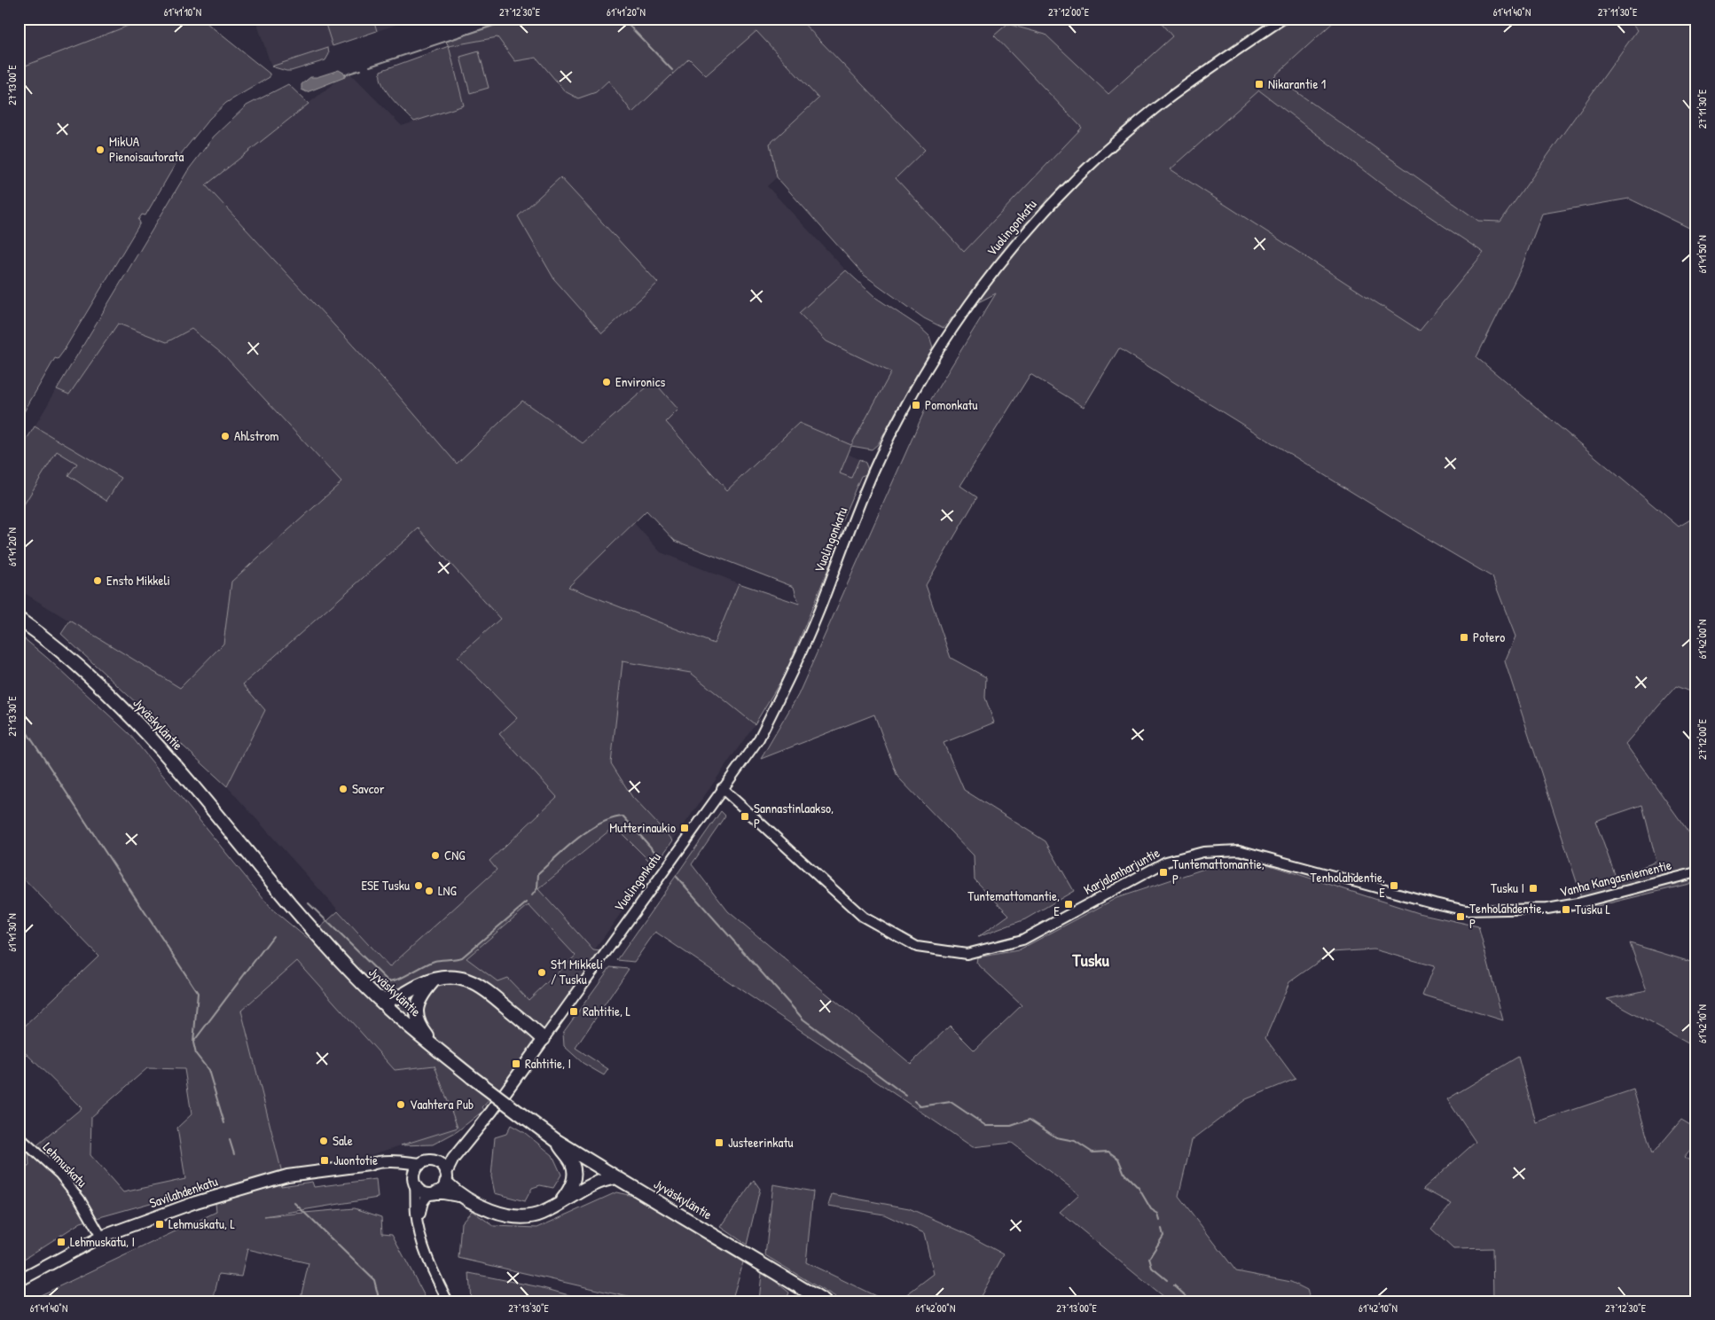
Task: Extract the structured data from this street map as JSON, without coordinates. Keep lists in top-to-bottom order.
{
  "streets": {
    "highway": ["Jyväskyläntie"],
    "main road": ["Vuolingonkatu", "Savilahdenkatu"],
    "street": ["Karjalanharjuntie", "Vanha Kangasniementie", "Lehmuskatu"]
  },
  "crossings": [
    ["Vuolingonkatu", "Karjalanharjuntie"],
    ["Vuolingonkatu", "Savilahdenkatu"],
    ["Karjalanharjuntie", "Vanha Kangasniementie"],
    ["Lehmuskatu", "Savilahdenkatu"]
  ],
  "districts": ["Tusku"],
  "places": {
    "transit": [
      "Nikarantie 1",
      "Pomonkatu",
      "Potero",
      "Sannastinlaakso, P",
      "Mutterinaukio",
      "Tuntemattomantie, P",
      "Tenholahdentie, E",
      "Tusku I",
      "Tuntemattomantie, E",
      "Tusku L",
      "Tenholahdentie, P",
      "Rahtitie, L",
      "Rahtitie, I",
      "Justeerinkatu",
      "Juontotie",
      "Lehmuskatu, L",
      "Lehmuskatu, I"
    ],
    "other": [
      "MikUA Pienoisautorata",
      "Environics",
      "Ahlstrom",
      "Ensto Mikkeli",
      "Savcor",
      "CNG",
      "ESE Tusku",
      "LNG",
      "St1 Mikkeli / Tusku",
      "Vaahtera Pub",
      "Sale"
    ]
  },
  "coordinates": [
    "61°41'10\"N",
    "27°12'30\"E",
    "61°41'20\"N",
    "27°12'00\"E",
    "61°41'40\"N",
    "27°11'30\"E",
    "27°13'00\"E",
    "61°41'50\"N",
    "61°42'00\"N",
    "27°13'30\"E",
    "61°41'30\"N",
    "61°42'10\"N"
  ]
}
